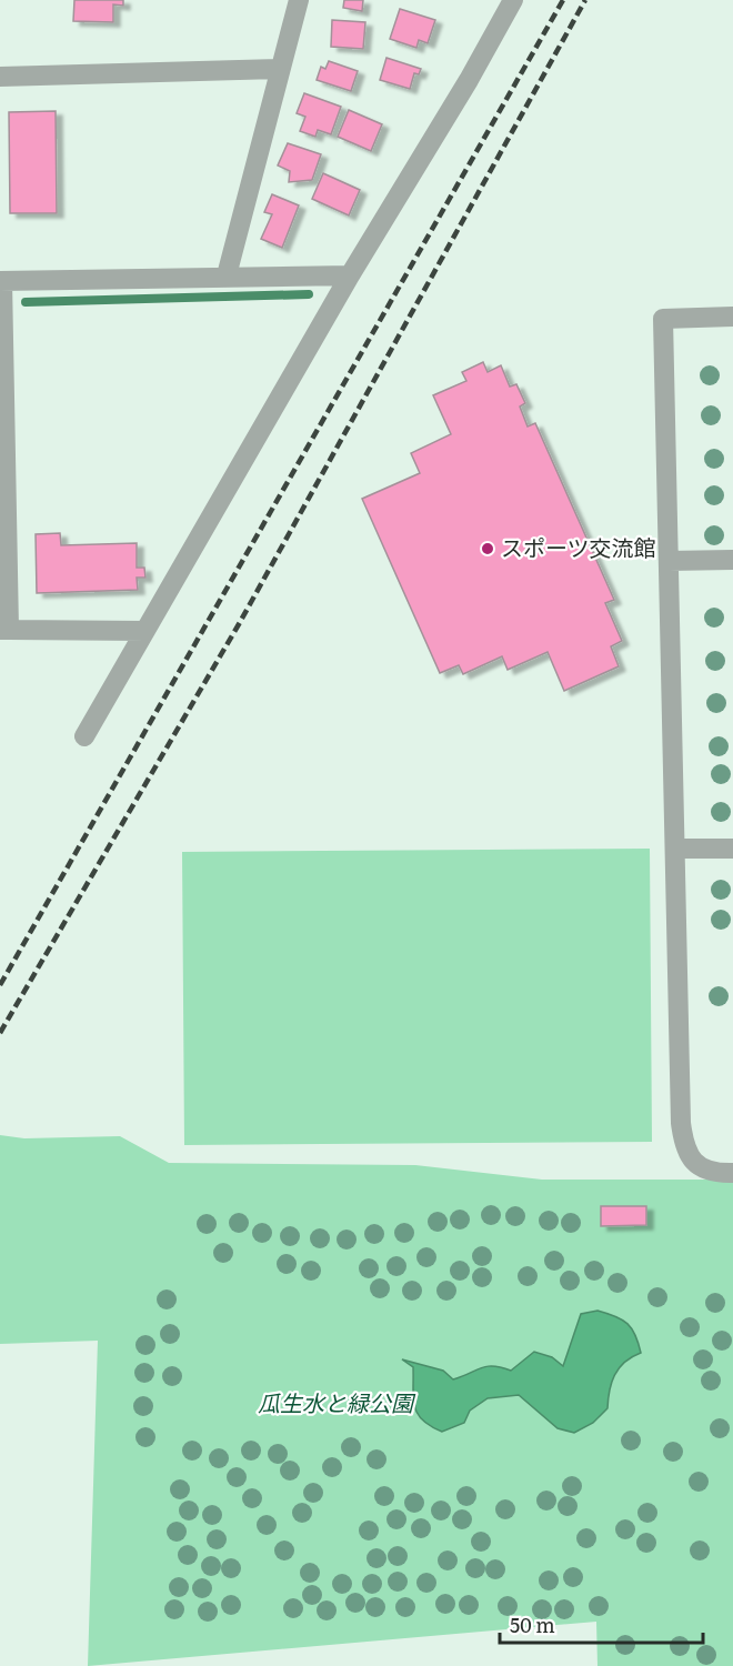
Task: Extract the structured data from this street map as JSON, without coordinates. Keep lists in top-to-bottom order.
{
  "parks": ["瓜生水と緑公園"],
  "places": ["スポーツ交流館"],
  "scale_bar": "50 m"
}
